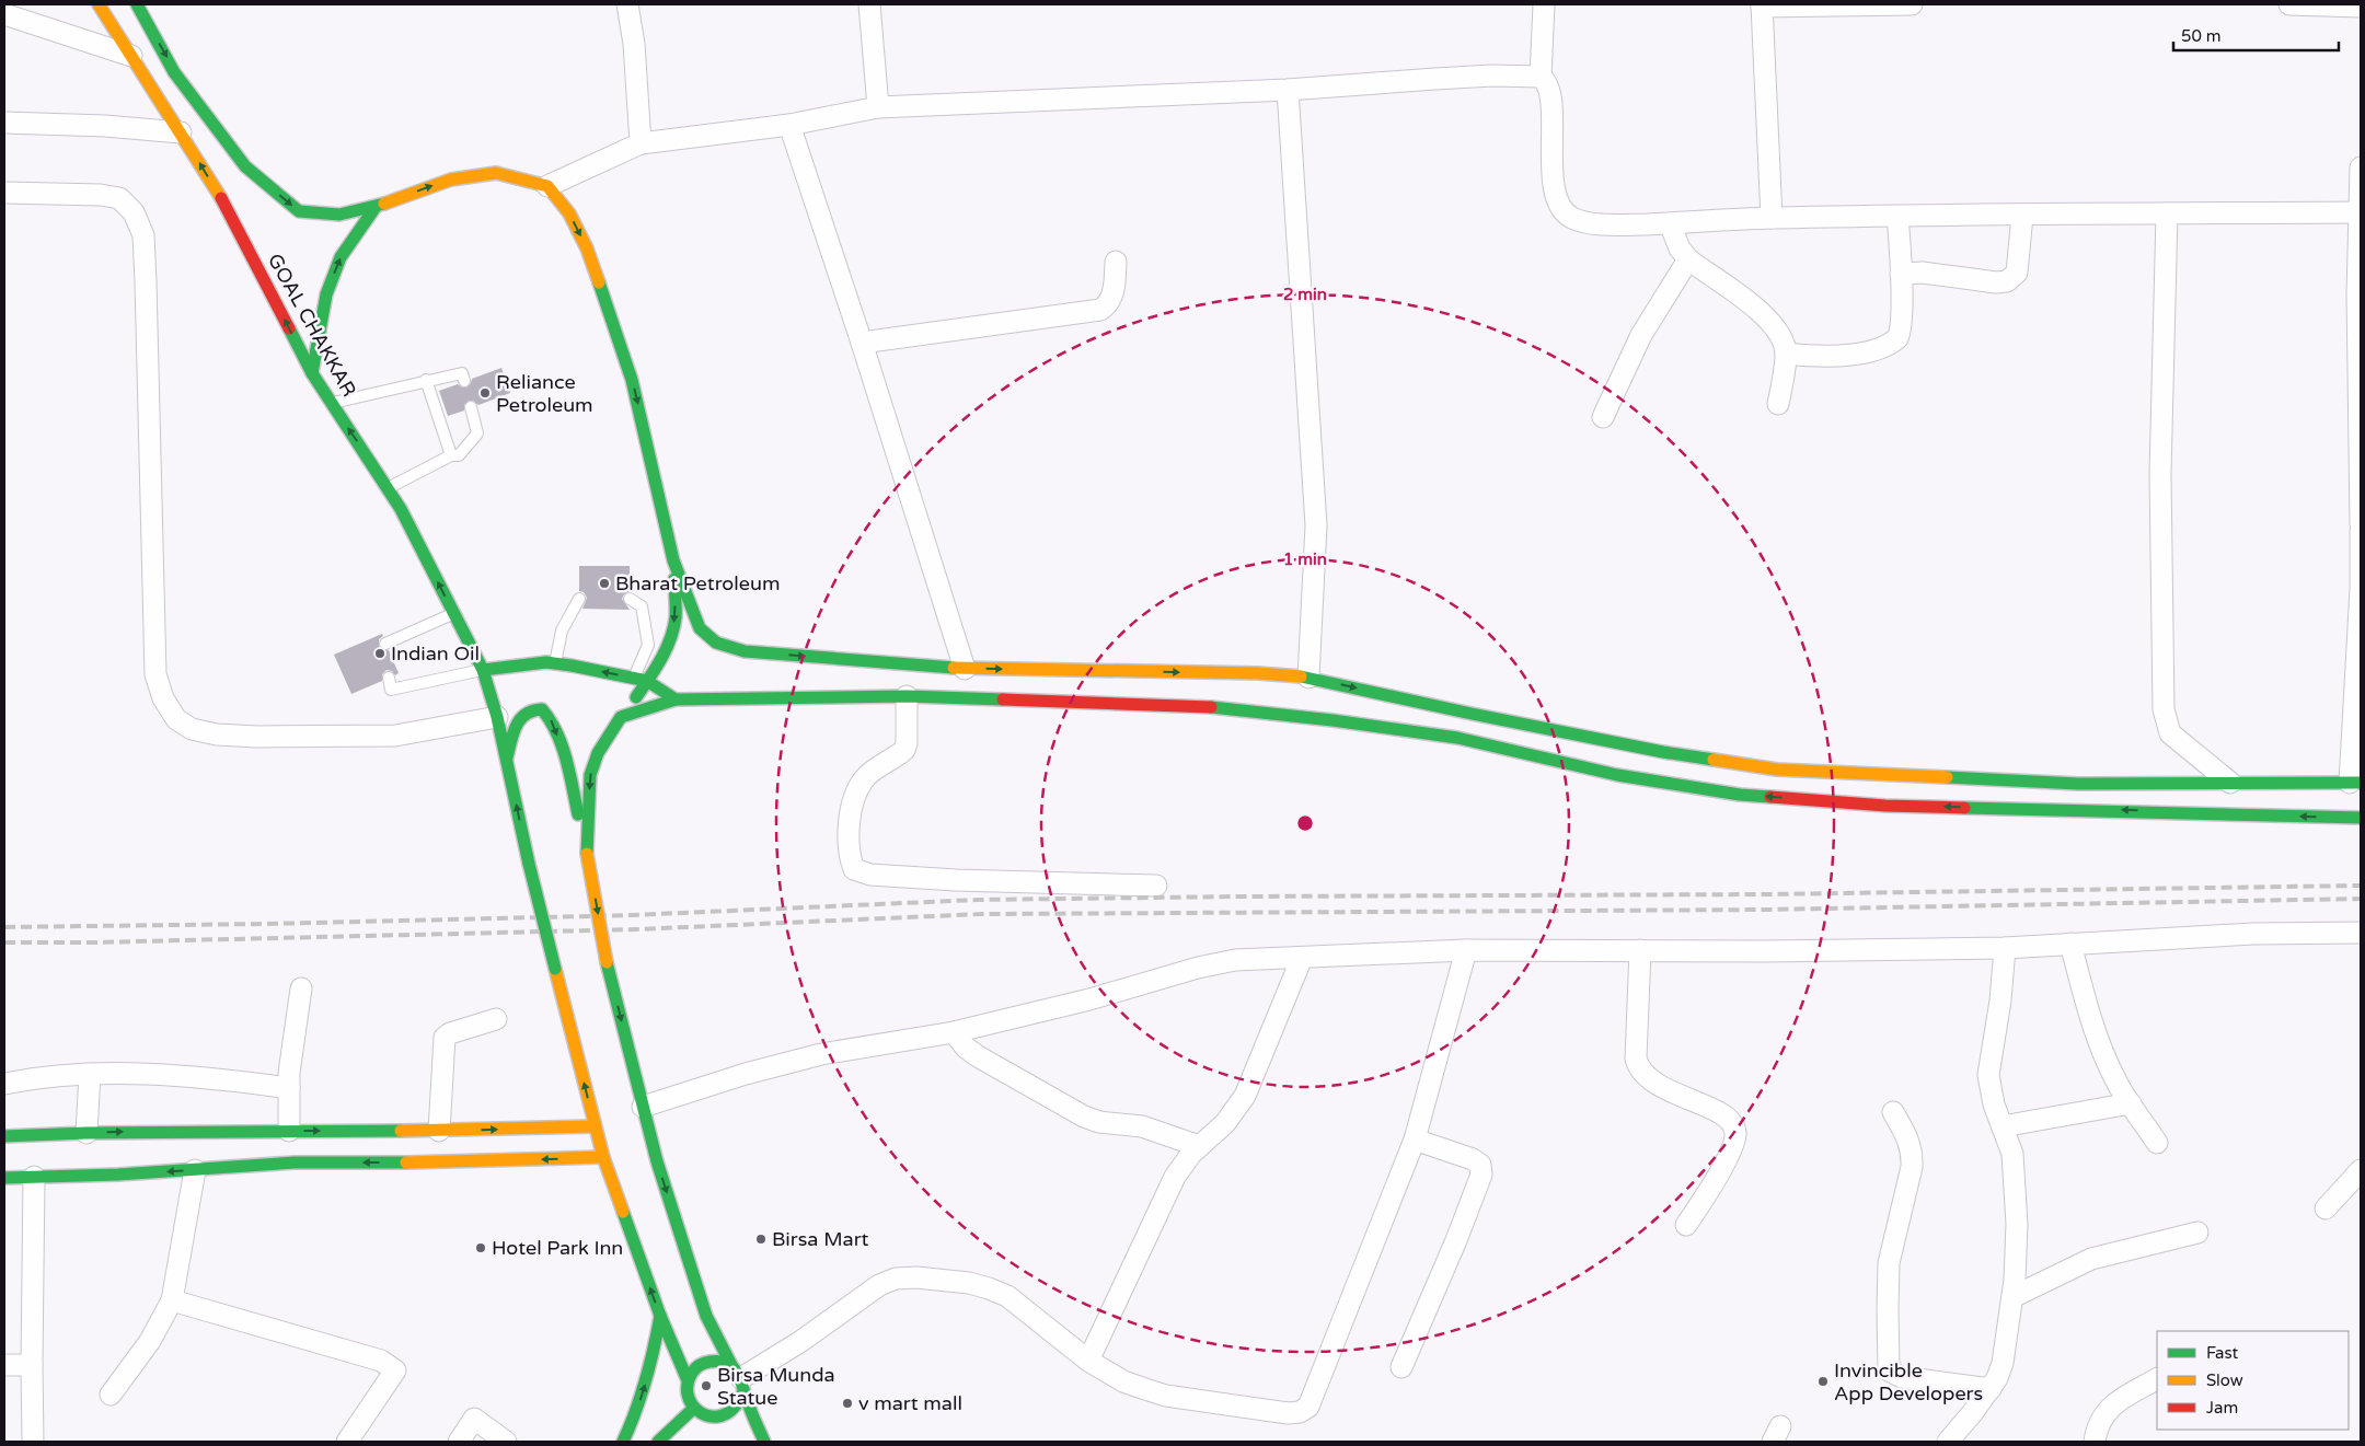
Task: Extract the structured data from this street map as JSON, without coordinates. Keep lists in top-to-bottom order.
{
  "streets": {
    "main road": ["GOAL CHAKKAR"]
  },
  "places": [
    "Reliance Petroleum",
    "Bharat Petroleum",
    "Indian Oil",
    "Birsa Mart",
    "Hotel Park Inn",
    "Invincible App Developers",
    "Birsa Munda Statue",
    "v mart mall"
  ],
  "legend": ["Fast", "Slow", "Jam"],
  "scale_bar": "50 m",
  "rings": ["2 min", "1 min"]
}
